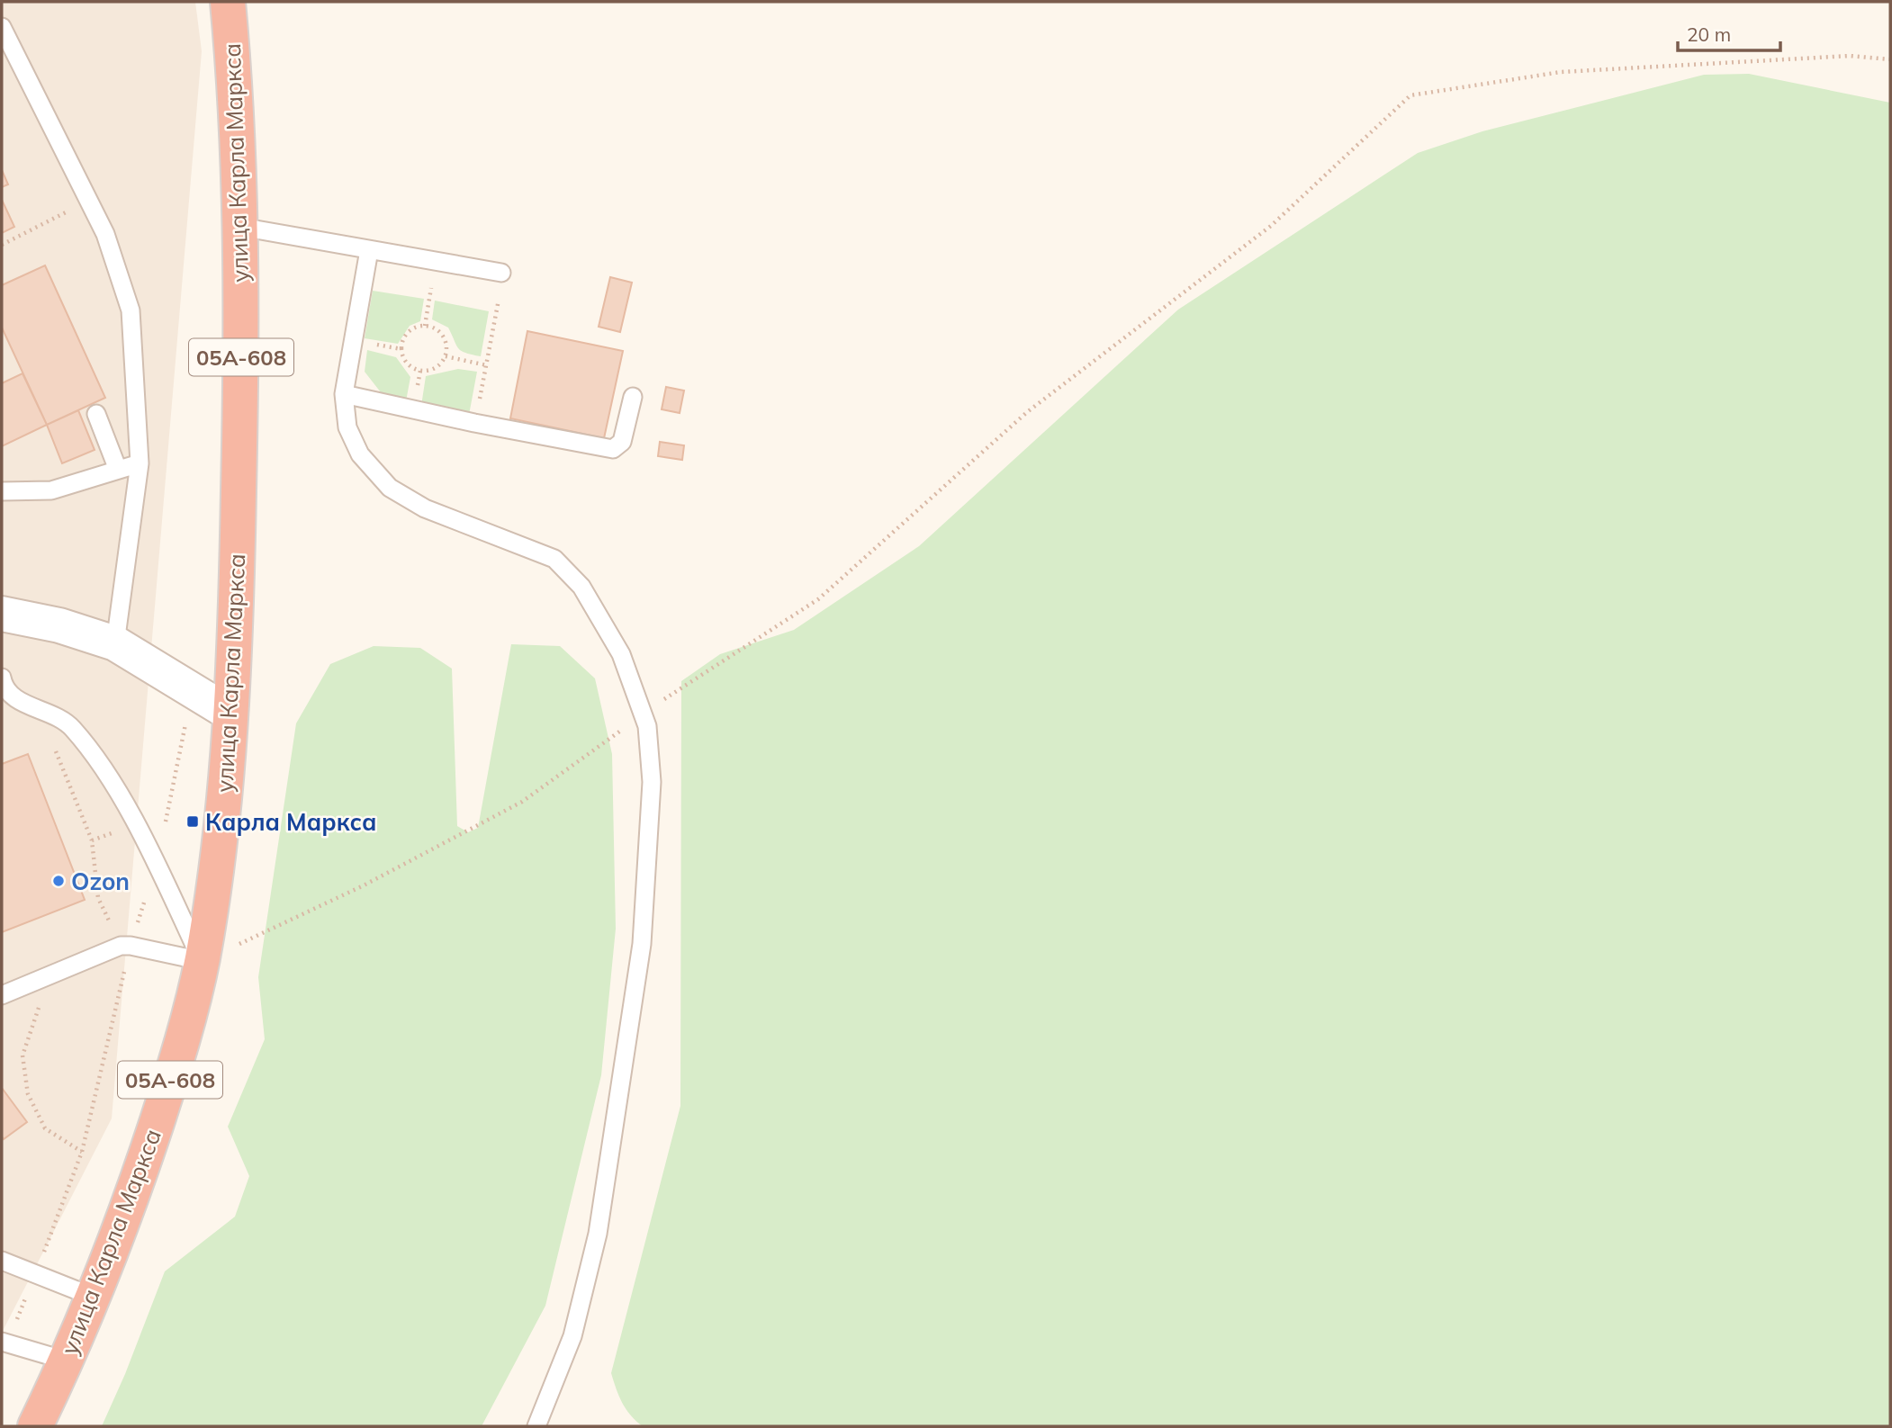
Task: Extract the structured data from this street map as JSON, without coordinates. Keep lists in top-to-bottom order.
{
  "streets": {
    "highway": ["улица Карла Маркса", "05А-608"]
  },
  "places": {
    "transit": ["Карла Маркса"],
    "other": ["Ozon"]
  },
  "scale_bar": "20 m"
}
